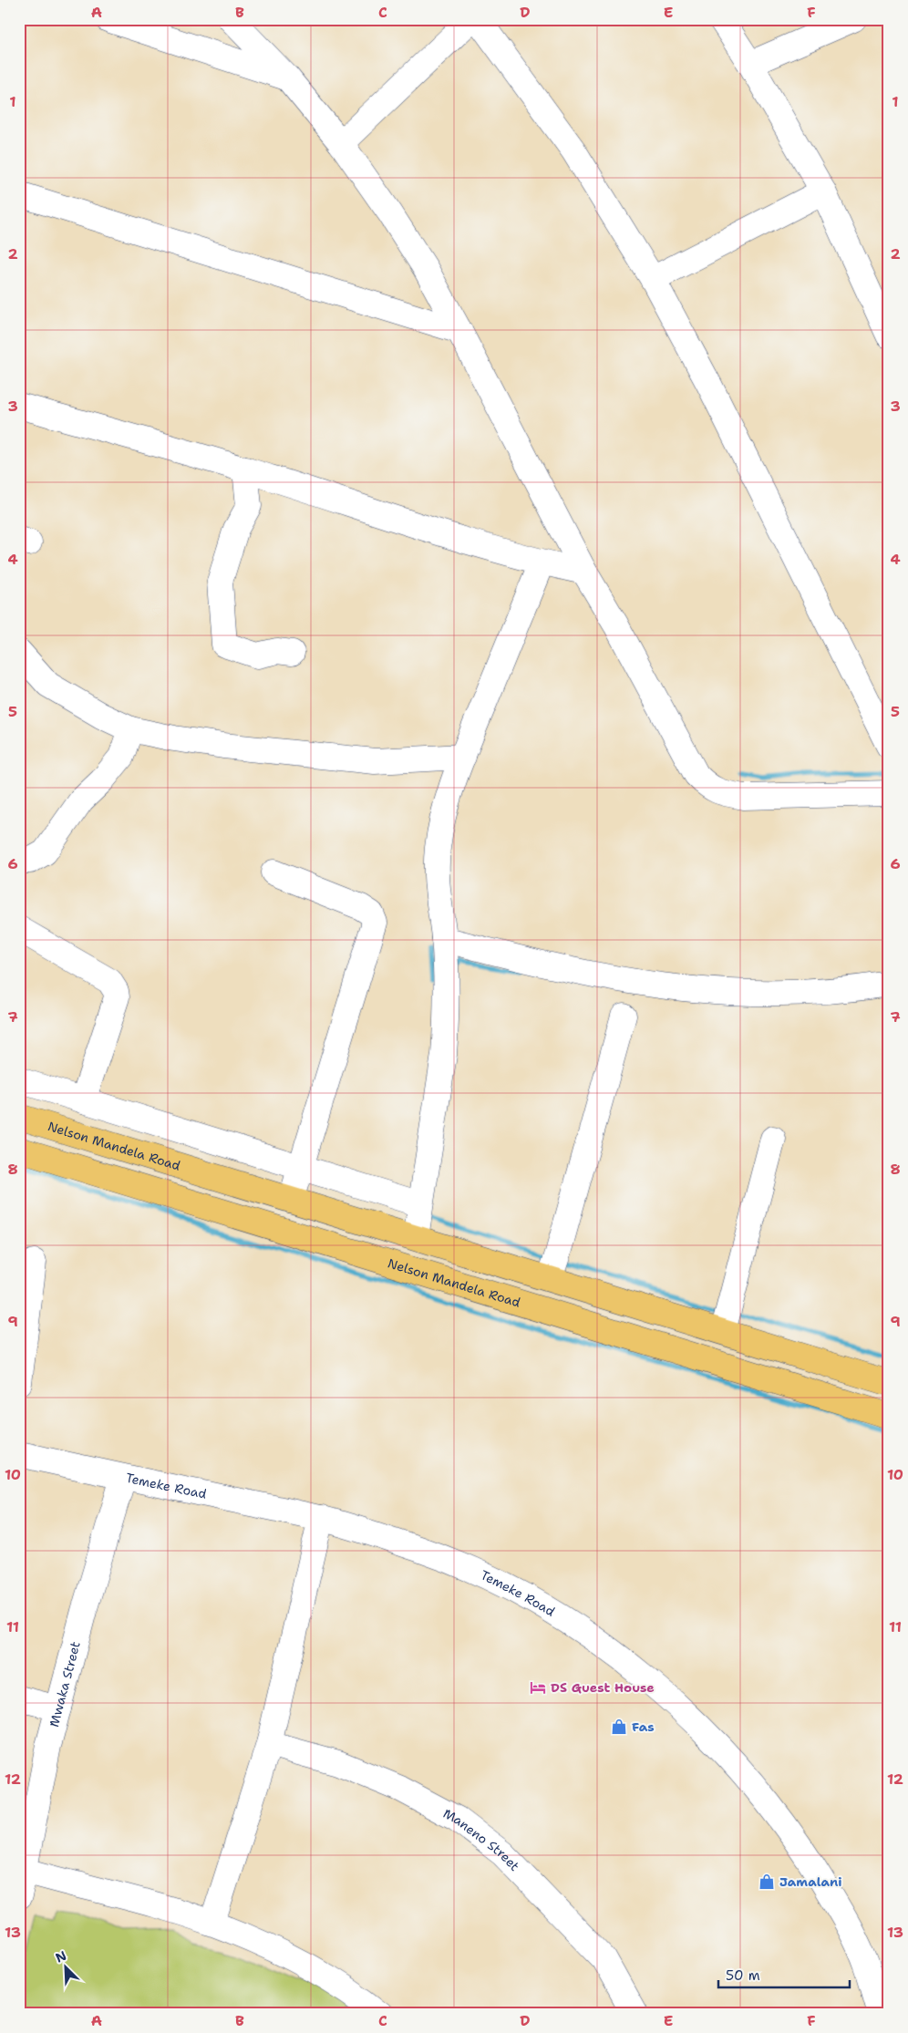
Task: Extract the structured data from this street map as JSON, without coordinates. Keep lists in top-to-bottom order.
{
  "streets": {
    "main road": ["Nelson Mandela Road"],
    "street": ["Temeke Road", "Mwaka Street", "Maneno Street"]
  },
  "crossings": [
    ["Temeke Road", "Mwaka Street"]
  ],
  "places": {
    "hotel": ["DS Guest House"],
    "shop": ["Fas", "Jamalani"]
  },
  "scale_bar": "50 m",
  "north": "top left",
  "grid": {
    "columns": [
      "A",
      "B",
      "C",
      "D",
      "E",
      "F"
    ],
    "rows": [
      "1",
      "2",
      "3",
      "4",
      "5",
      "6",
      "7",
      "8",
      "9",
      "10",
      "11",
      "12",
      "13"
    ]
  }
}
